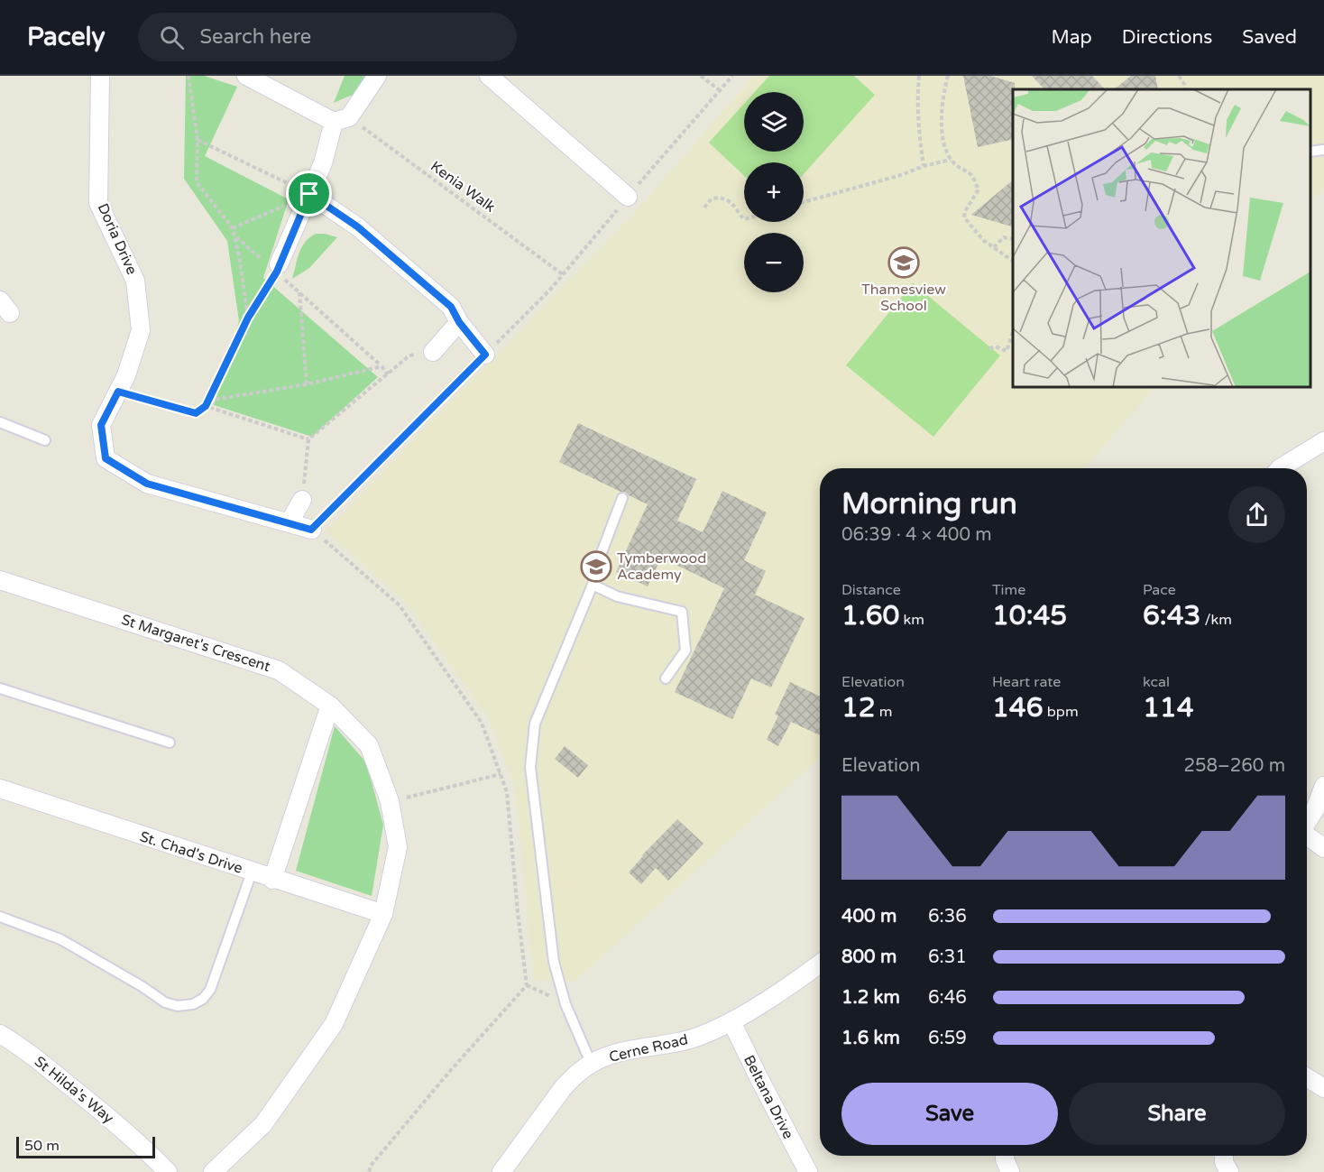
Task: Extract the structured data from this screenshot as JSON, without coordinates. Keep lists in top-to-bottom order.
{
  "streets": {
    "street": [
      "Doria Drive",
      "St Margaret's Crescent",
      "St. Chad's Drive",
      "Cerne Road",
      "St Hilda's Way",
      "Beltana Drive"
    ],
    "path": ["Kenia Walk"]
  },
  "crossings": [
    ["St Margaret's Crescent", "St. Chad's Drive"],
    ["Cerne Road", "Beltana Drive"]
  ],
  "places": {
    "school or university": ["Thamesview School", "Tymberwood Academy"]
  },
  "scale_bar": "50 m",
  "page": {
    "header": "Pacely",
    "search": "Search here",
    "nav": ["Map", "Directions", "Saved"],
    "map_buttons": ["+", "−"],
    "heading": ["Morning run", "06:39 · 4 × 400 m"],
    "stats": [
      ["Distance", "1.60 km"],
      ["Time", "10:45"],
      ["Pace", "6:43 /km"],
      ["Elevation", "12 m"],
      ["Heart rate", "146 bpm"],
      ["kcal", "114"]
    ],
    "chart": ["Elevation", "258–260 m"],
    "list": [
      {
        "name": "400 m",
        "note": "6:36"
      },
      {
        "name": "800 m",
        "note": "6:31"
      },
      {
        "name": "1.2 km",
        "note": "6:46"
      },
      {
        "name": "1.6 km",
        "note": "6:59"
      }
    ],
    "buttons": ["Save", "Share"],
    "scale": "50 m"
  }
}
